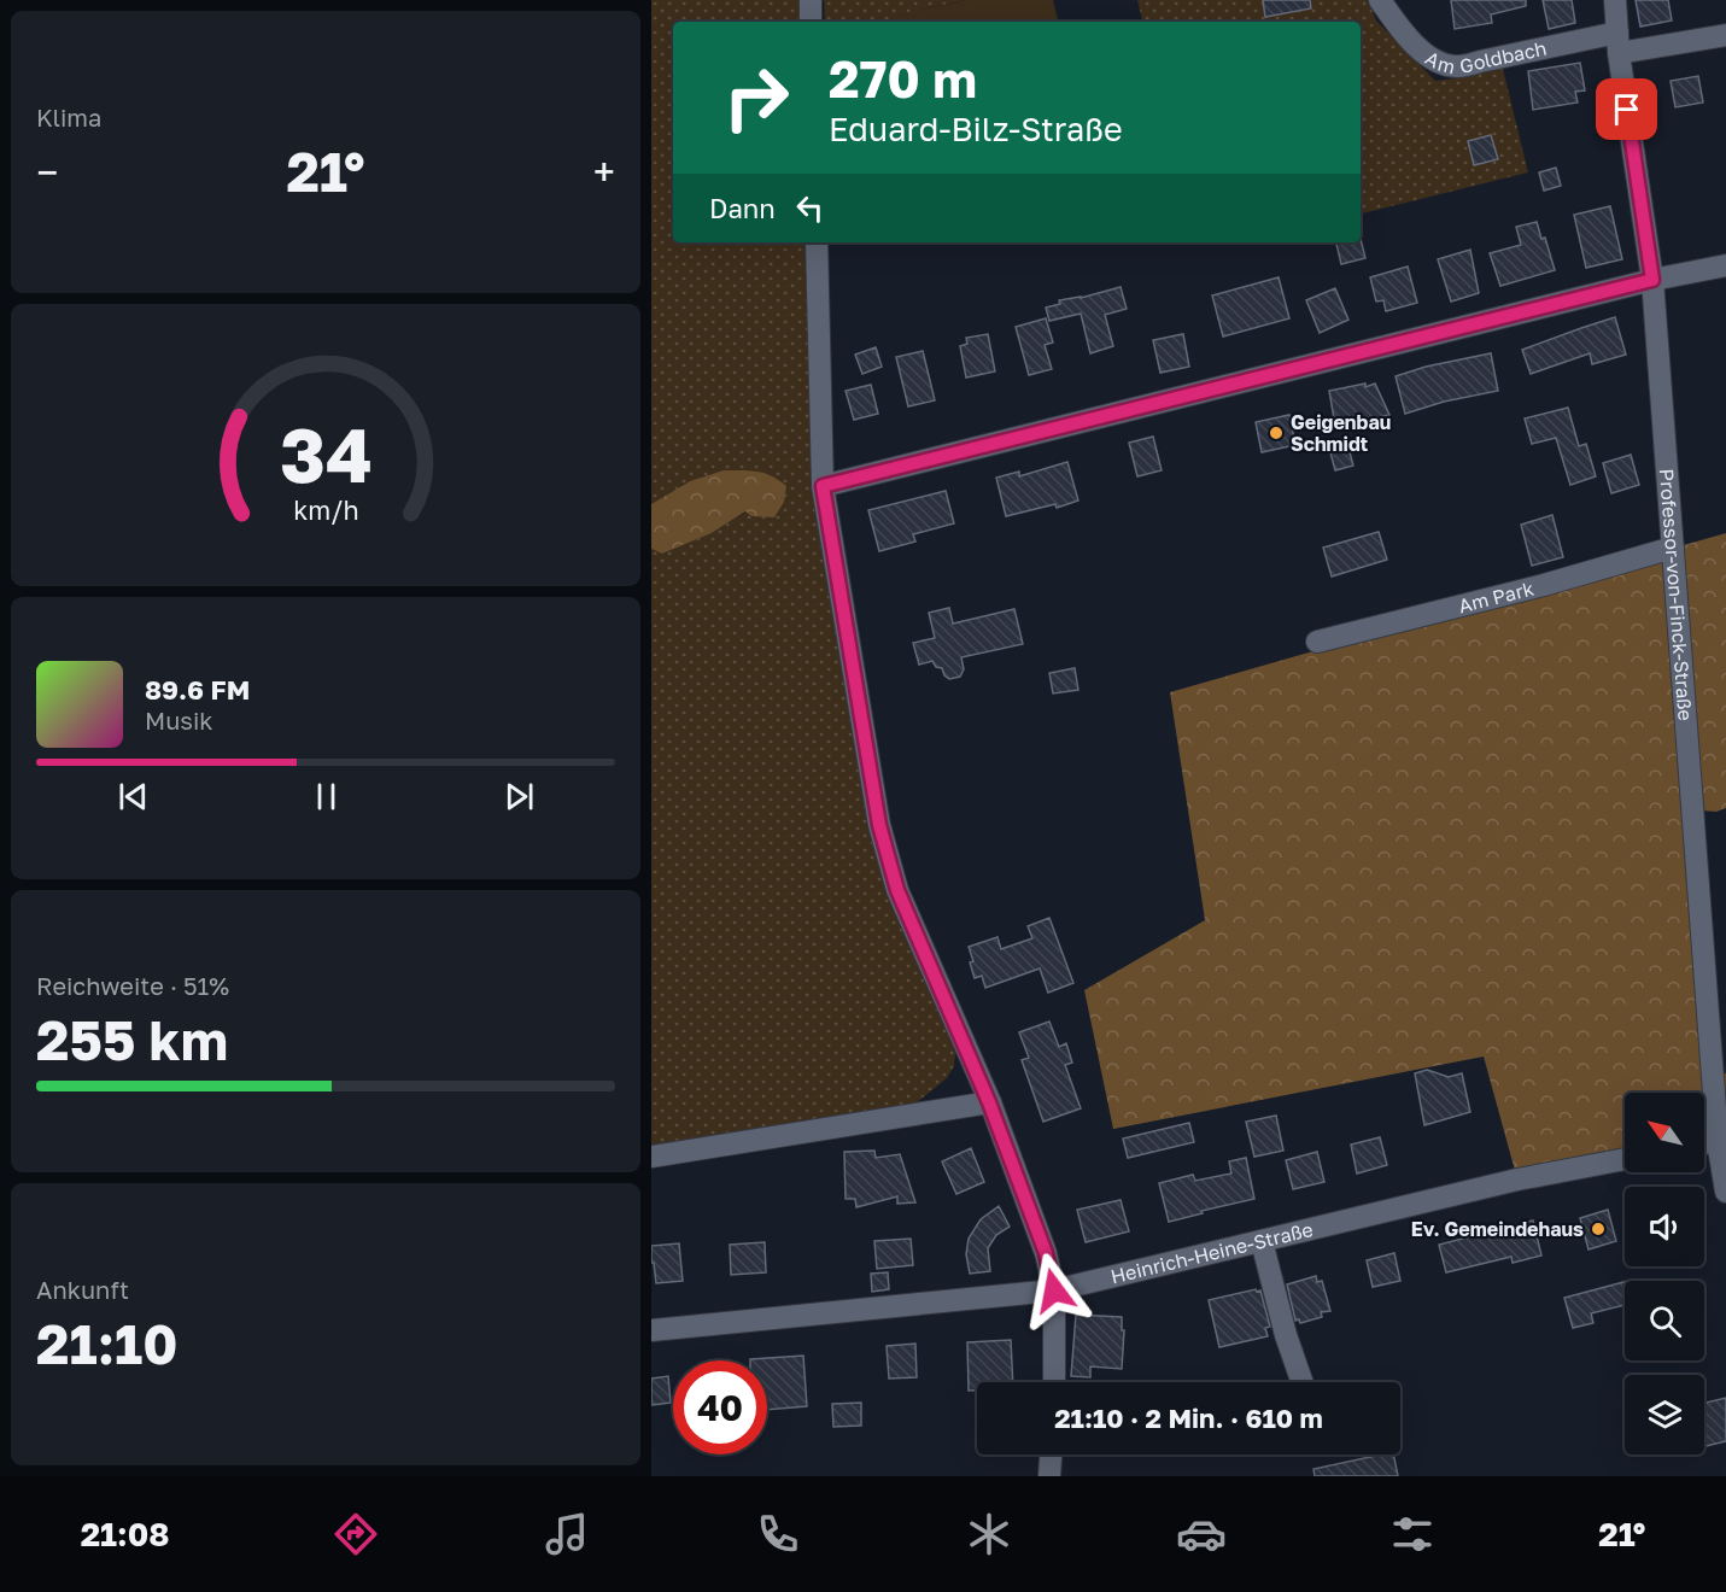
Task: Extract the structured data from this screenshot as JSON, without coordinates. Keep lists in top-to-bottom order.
{
  "streets": {
    "street": [
      "Am Goldbach",
      "Professor-von-Finck-Straße",
      "Am Park",
      "Heinrich-Heine-Straße"
    ]
  },
  "crossings": [
    ["Am Goldbach", "Professor-von-Finck-Straße"],
    ["Professor-von-Finck-Straße", "Am Park"]
  ],
  "places": ["Geigenbau Schmidt", "Ev. Gemeindehaus"],
  "north": "top left",
  "page": {
    "tile": [
      "Klima",
      ["Reichweite · 51%", "255 km"],
      ["Ankunft", "21:10"]
    ],
    "turn": ["270 m", "Eduard-Bilz-Straße"],
    "heat": ["−", "21°", "+"],
    "then": "Dann",
    "song": ["89.6 FM", "Musik"],
    "limit": "40",
    "trip": "21:10 · 2 Min. · 610 m",
    "tabs": ["21:08", "21°"],
    "gauge": ["34", "km/h"]
  }
}
